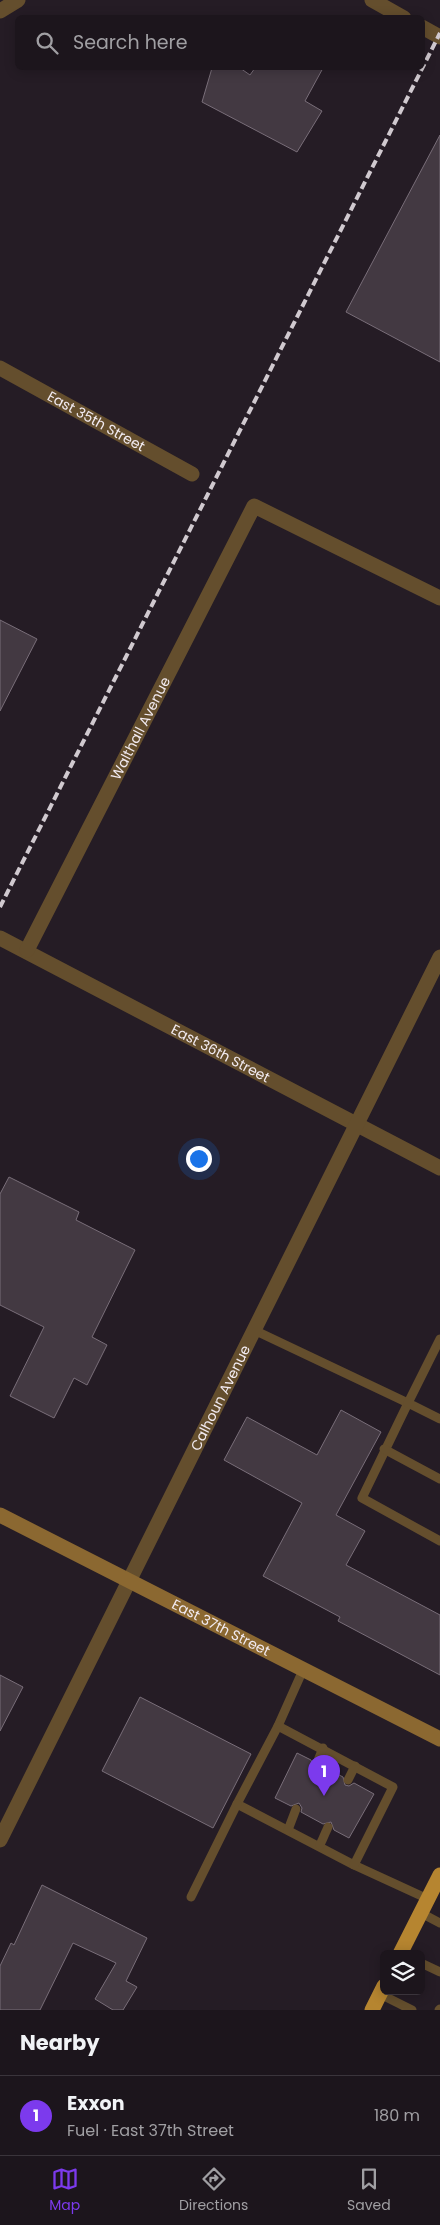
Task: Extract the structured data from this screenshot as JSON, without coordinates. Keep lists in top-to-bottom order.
{
  "streets": {
    "main road": ["East 37th Street"],
    "street": [
      "East 35th Street",
      "Walthall Avenue",
      "East 36th Street",
      "Calhoun Avenue"
    ]
  },
  "crossings": [
    ["Walthall Avenue", "East 36th Street"],
    ["East 36th Street", "Calhoun Avenue"],
    ["Calhoun Avenue", "East 37th Street"]
  ],
  "page": {
    "search": "Search here",
    "pins": "1",
    "heading": "Nearby",
    "list": [
      {
        "mark": "1",
        "name": "Exxon",
        "note": "Fuel · East 37th Street",
        "value": "180 m"
      }
    ],
    "nav": ["Map", "Directions", "Saved"]
  }
}
